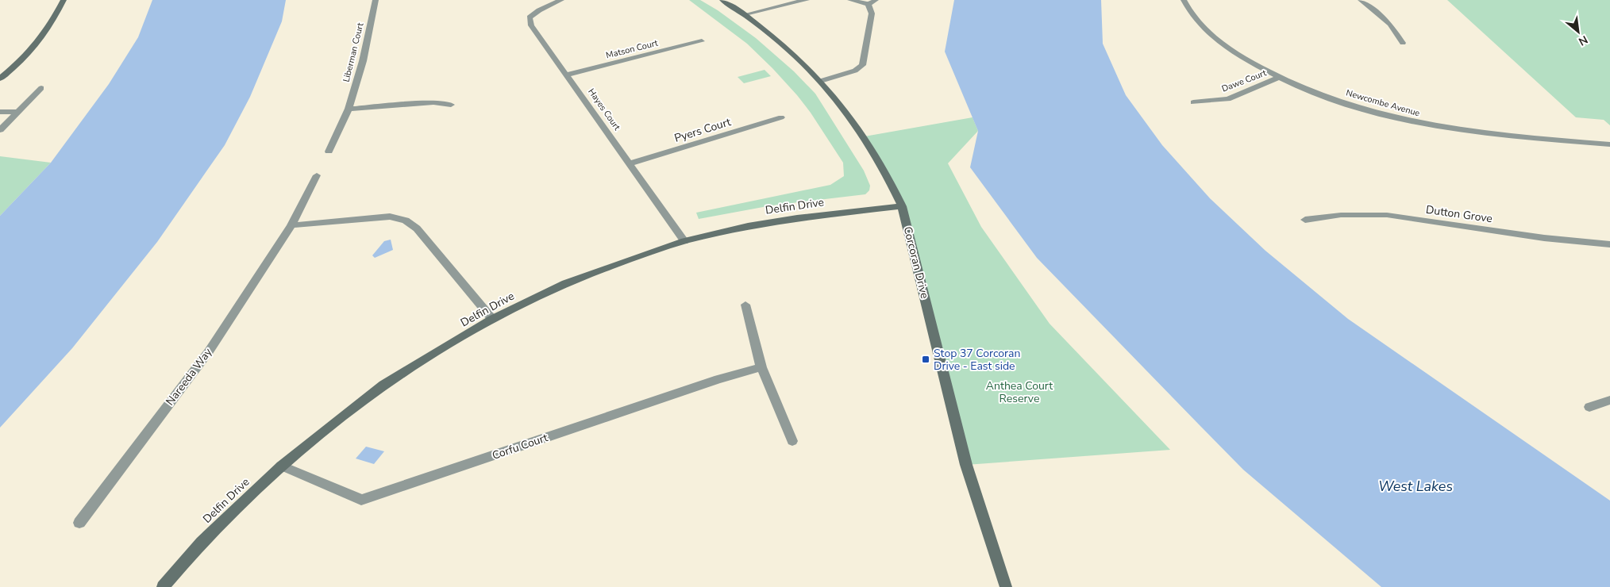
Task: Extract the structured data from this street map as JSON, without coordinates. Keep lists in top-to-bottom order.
{
  "streets": {
    "street": [
      "Matson Court",
      "Liberman Court",
      "Dawe Court",
      "Newcombe Avenue",
      "Hayes Court",
      "Pyers Court",
      "Delfin Drive",
      "Dutton Grove",
      "Corcoran Drive",
      "Nareeda Way",
      "Corfu Court"
    ]
  },
  "crossings": [
    ["Matson Court", "Hayes Court"],
    ["Dawe Court", "Newcombe Avenue"],
    ["Hayes Court", "Pyers Court"],
    ["Hayes Court", "Delfin Drive"],
    ["Delfin Drive", "Corcoran Drive"],
    ["Delfin Drive", "Corfu Court"]
  ],
  "water": ["West Lakes"],
  "parks": ["Anthea Court Reserve"],
  "places": {
    "transit": ["Stop 37 Corcoran Drive - East side"]
  },
  "north": "bottom right"
}
